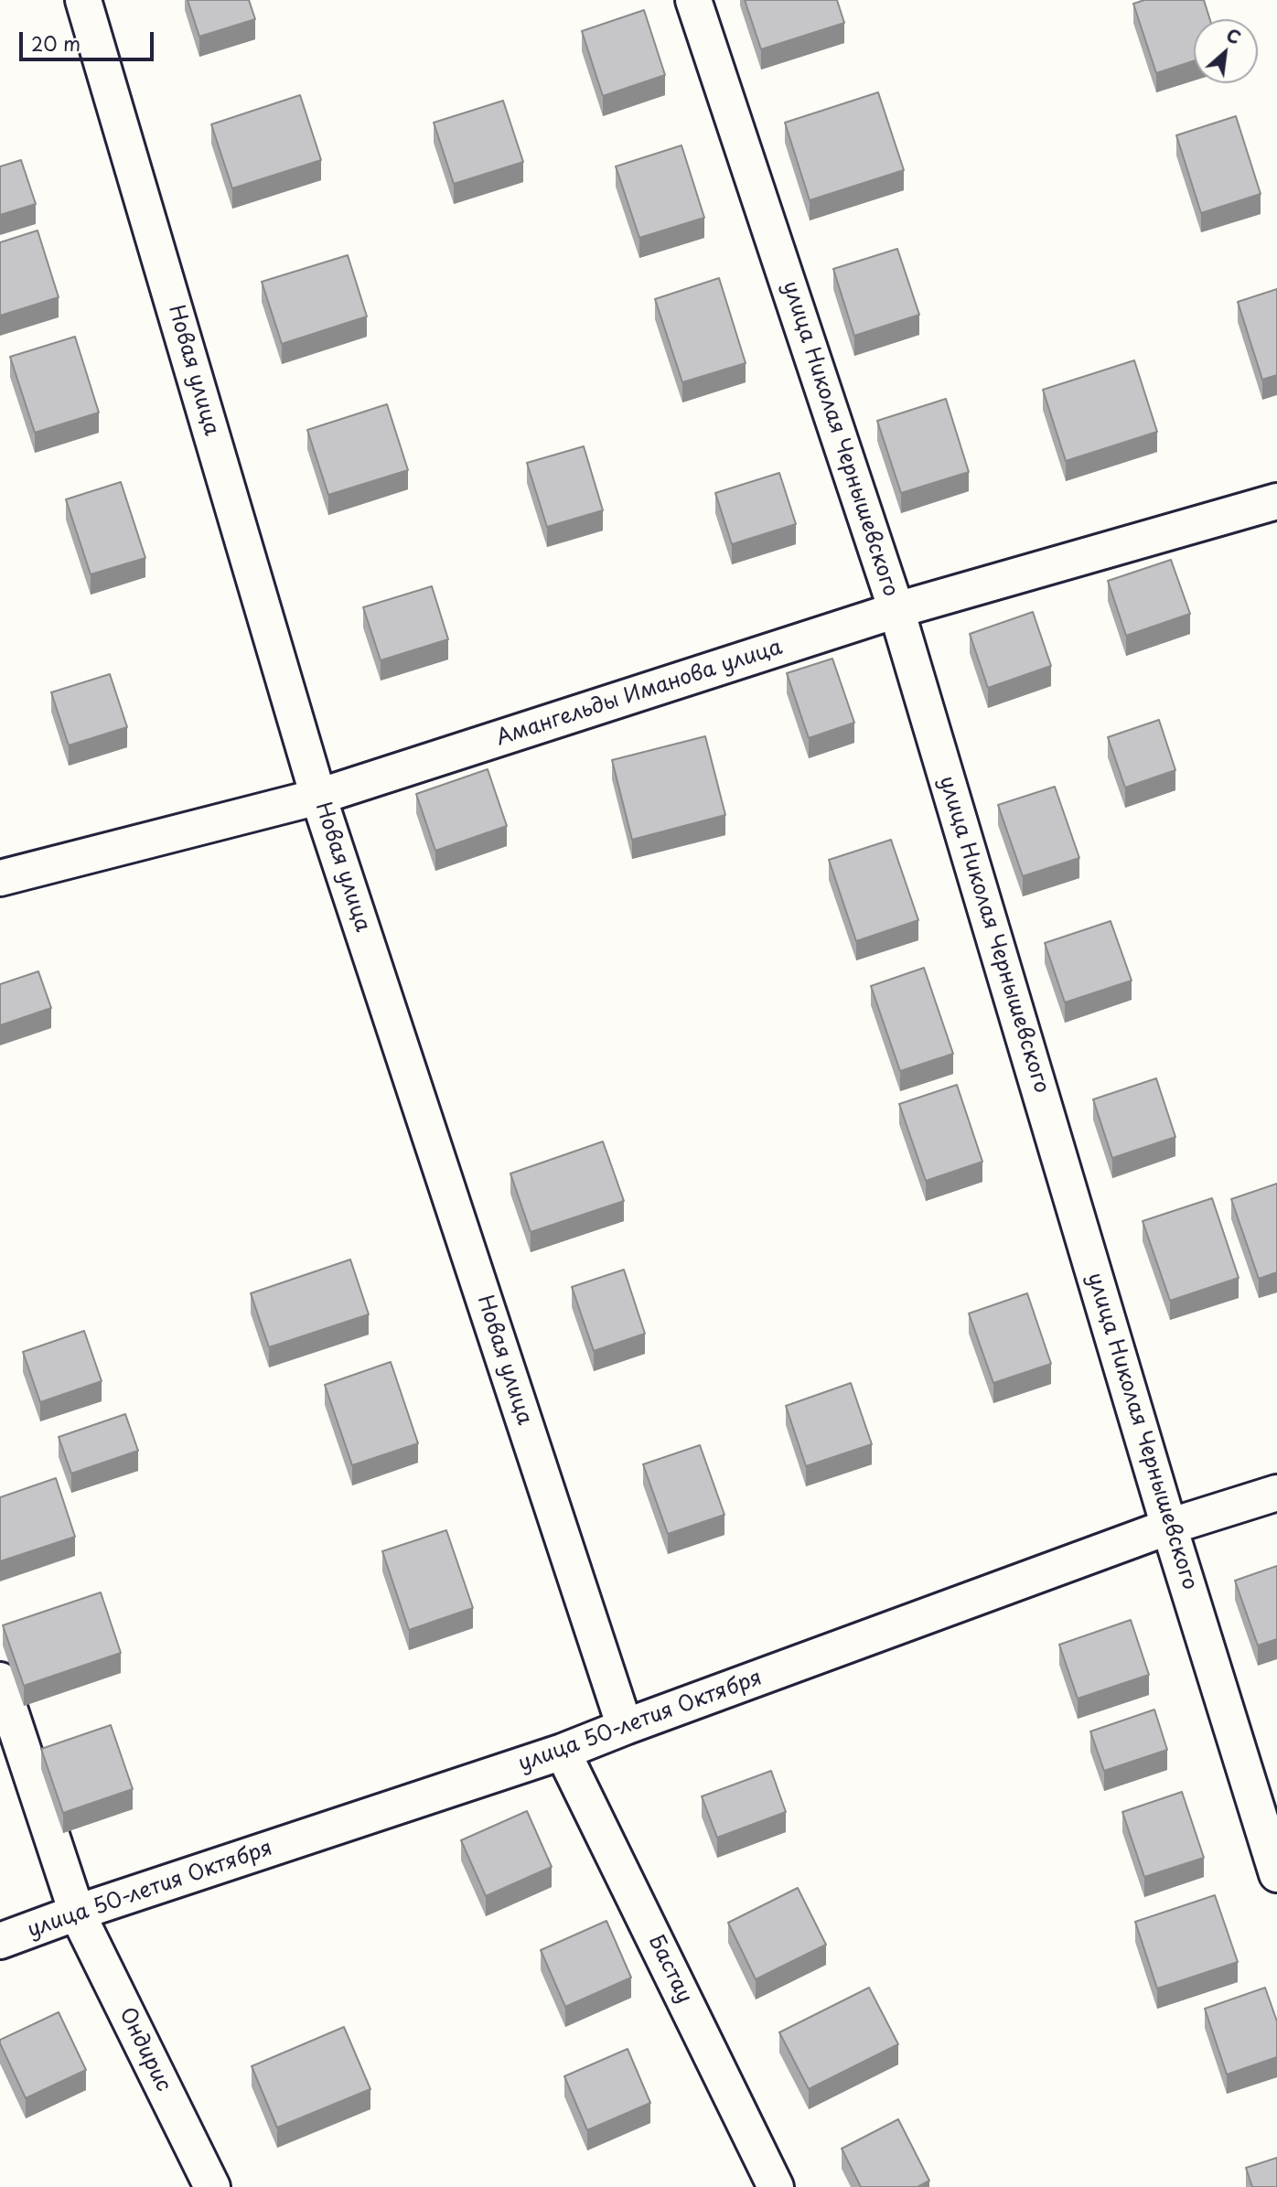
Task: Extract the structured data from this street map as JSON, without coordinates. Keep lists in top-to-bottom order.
{
  "streets": {
    "street": [
      "Новая улица",
      "улица Николая Чернышевского",
      "Амангельды Иманова улица",
      "улица 50-летия Октября",
      "Бастау",
      "Ондирис"
    ]
  },
  "crossings": [
    ["Новая улица", "Амангельды Иманова улица"],
    ["Новая улица", "улица 50-летия Октября"],
    ["улица Николая Чернышевского", "Амангельды Иманова улица"],
    ["улица Николая Чернышевского", "улица 50-летия Октября"],
    ["улица 50-летия Октября", "Бастау"],
    ["улица 50-летия Октября", "Ондирис"]
  ],
  "scale_bar": "20 m",
  "north": "top right"
}
